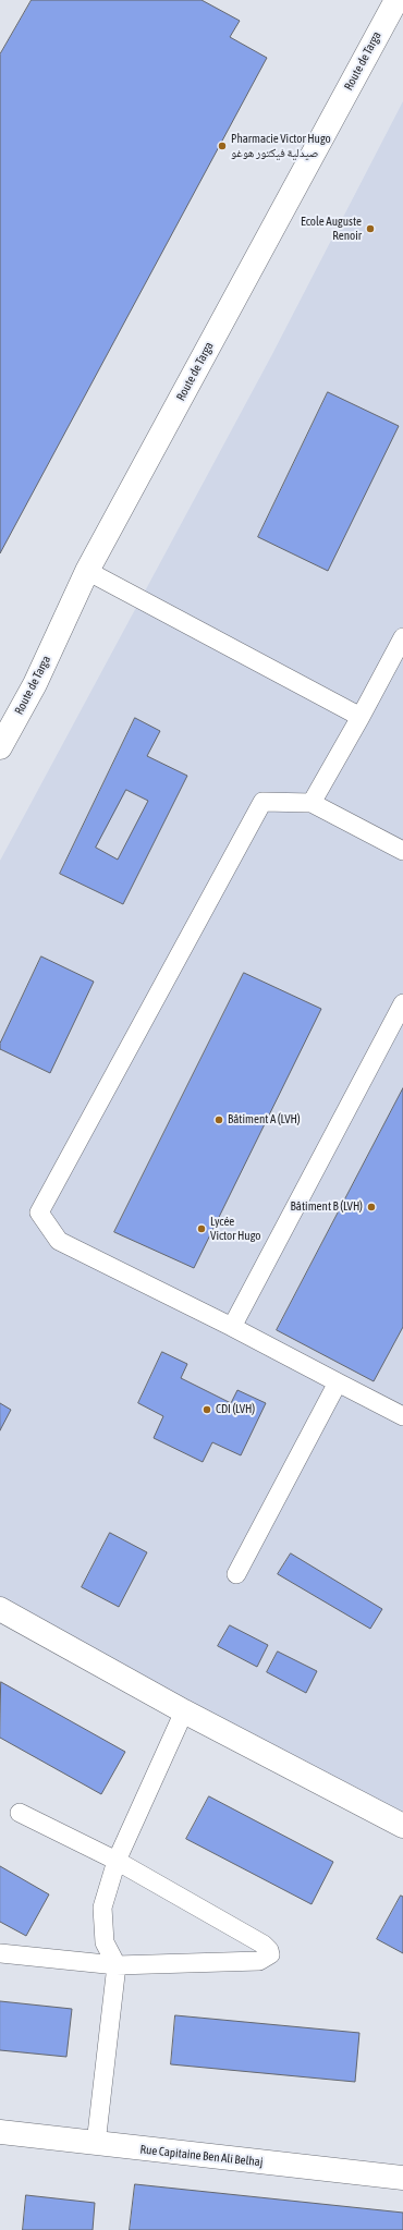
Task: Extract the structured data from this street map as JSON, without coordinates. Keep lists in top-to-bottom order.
{
  "streets": {
    "street": ["Route de Targa", "Rue Capitaine Ben Ali Belhaj"]
  },
  "places": [
    "Pharmacie Victor Hugo صيدلية فيكتور هوغو",
    "Ecole Auguste Renoir",
    "Bâtiment A (LVH)",
    "Bâtiment B (LVH)",
    "Lycée Victor Hugo",
    "CDI (LVH)"
  ]
}
